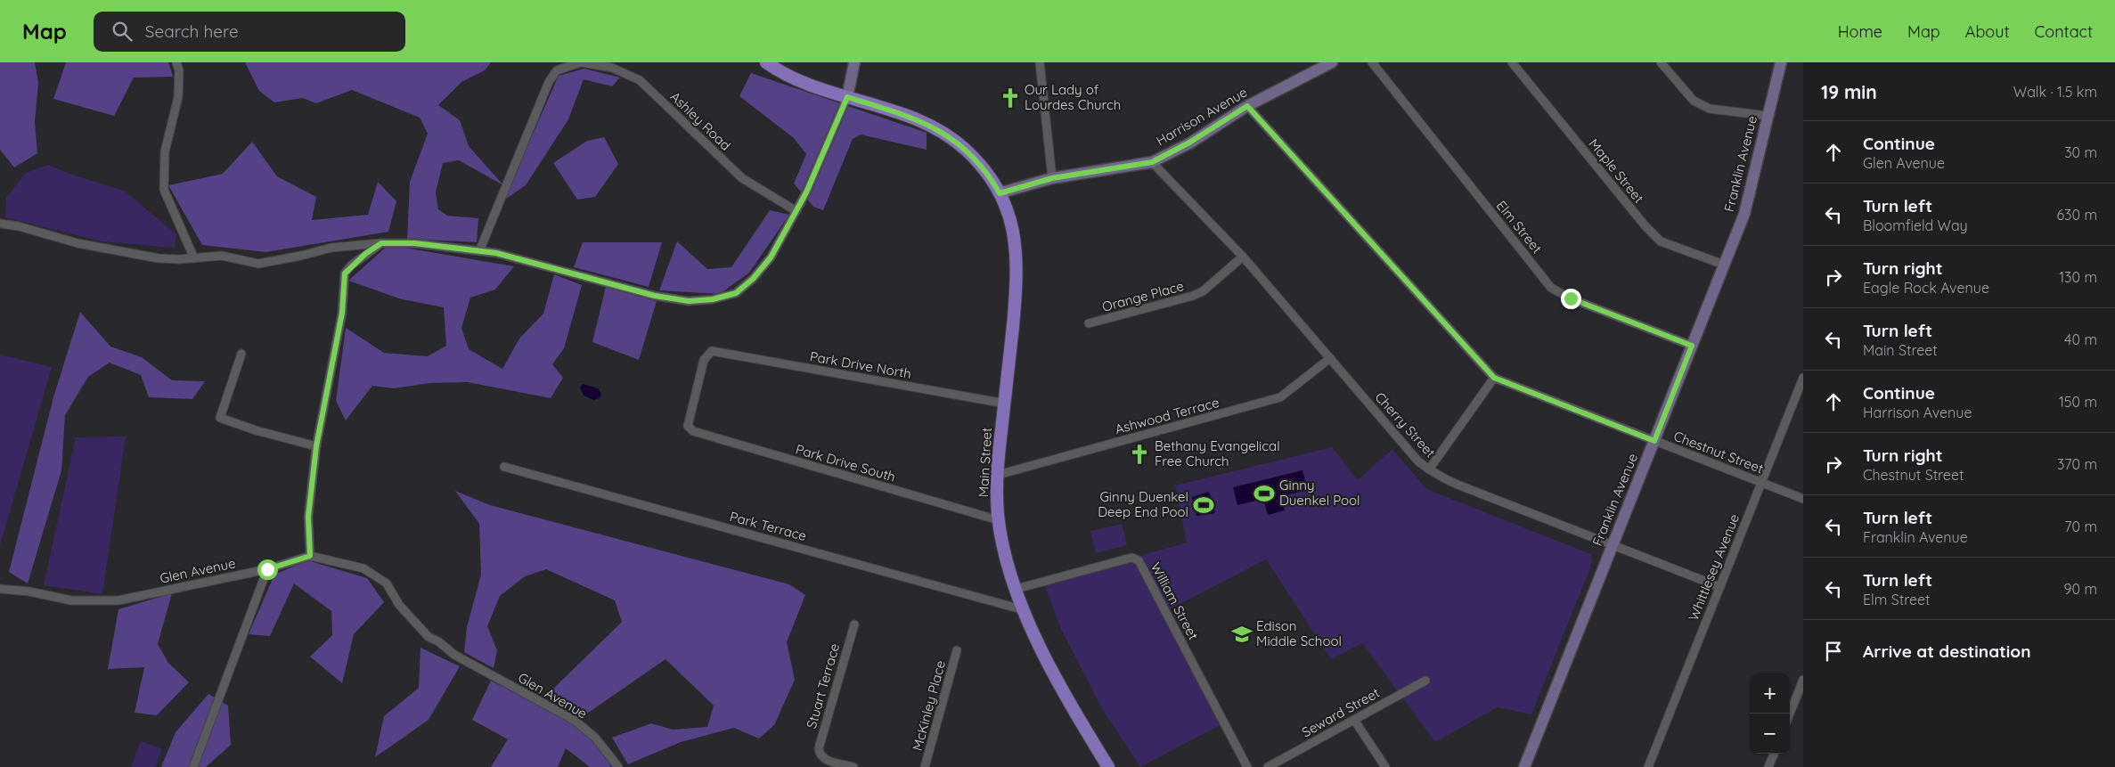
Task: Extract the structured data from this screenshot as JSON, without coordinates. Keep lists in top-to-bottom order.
{
  "streets": {
    "main road": ["Main Street"],
    "street": [
      "Harrison Avenue",
      "Ashley Road",
      "Franklin Avenue",
      "Maple Street",
      "Elm Street",
      "Orange Place",
      "Park Drive North",
      "Ashwood Terrace",
      "Cherry Street",
      "Chestnut Street",
      "Park Drive South",
      "Park Terrace",
      "Whittlesey Avenue",
      "Glen Avenue",
      "William Street",
      "Stuart Terrace",
      "McKinley Place",
      "Seward Street"
    ]
  },
  "crossings": [
    ["Harrison Avenue", "Cherry Street"],
    ["Harrison Avenue", "Chestnut Street"],
    ["Franklin Avenue", "Maple Street"],
    ["Franklin Avenue", "Elm Street"],
    ["Franklin Avenue", "Cherry Street"],
    ["Franklin Avenue", "Chestnut Street"],
    ["Orange Place", "Cherry Street"],
    ["Park Drive North", "Main Street"],
    ["Park Drive North", "Park Drive South"],
    ["Ashwood Terrace", "Cherry Street"],
    ["Ashwood Terrace", "Main Street"],
    ["Cherry Street", "Whittlesey Avenue"],
    ["Chestnut Street", "Whittlesey Avenue"],
    ["Main Street", "Park Drive South"],
    ["Main Street", "Park Terrace"],
    ["Main Street", "William Street"]
  ],
  "places": {
    "church": ["Our Lady of Lourdes Church", "Bethany Evangelical Free Church"],
    "sports": ["Ginny Duenkel Pool", "Ginny Duenkel Deep End Pool"],
    "school or university": ["Edison Middle School"]
  },
  "page": {
    "header": "Map",
    "search": "Search here",
    "nav": [
      "Home",
      "Map",
      "About",
      "Contact"
    ],
    "heading": ["19 min", "Walk · 1.5 km"],
    "list": [
      ["Continue", "Glen Avenue", "30 m"],
      ["Turn left", "Bloomfield Way", "630 m"],
      ["Turn right", "Eagle Rock Avenue", "130 m"],
      ["Turn left", "Main Street", "40 m"],
      ["Continue", "Harrison Avenue", "150 m"],
      ["Turn right", "Chestnut Street", "370 m"],
      ["Turn left", "Franklin Avenue", "70 m"],
      ["Turn left", "Elm Street", "90 m"],
      "Arrive at destination"
    ],
    "map_buttons": ["+", "−"]
  }
}
